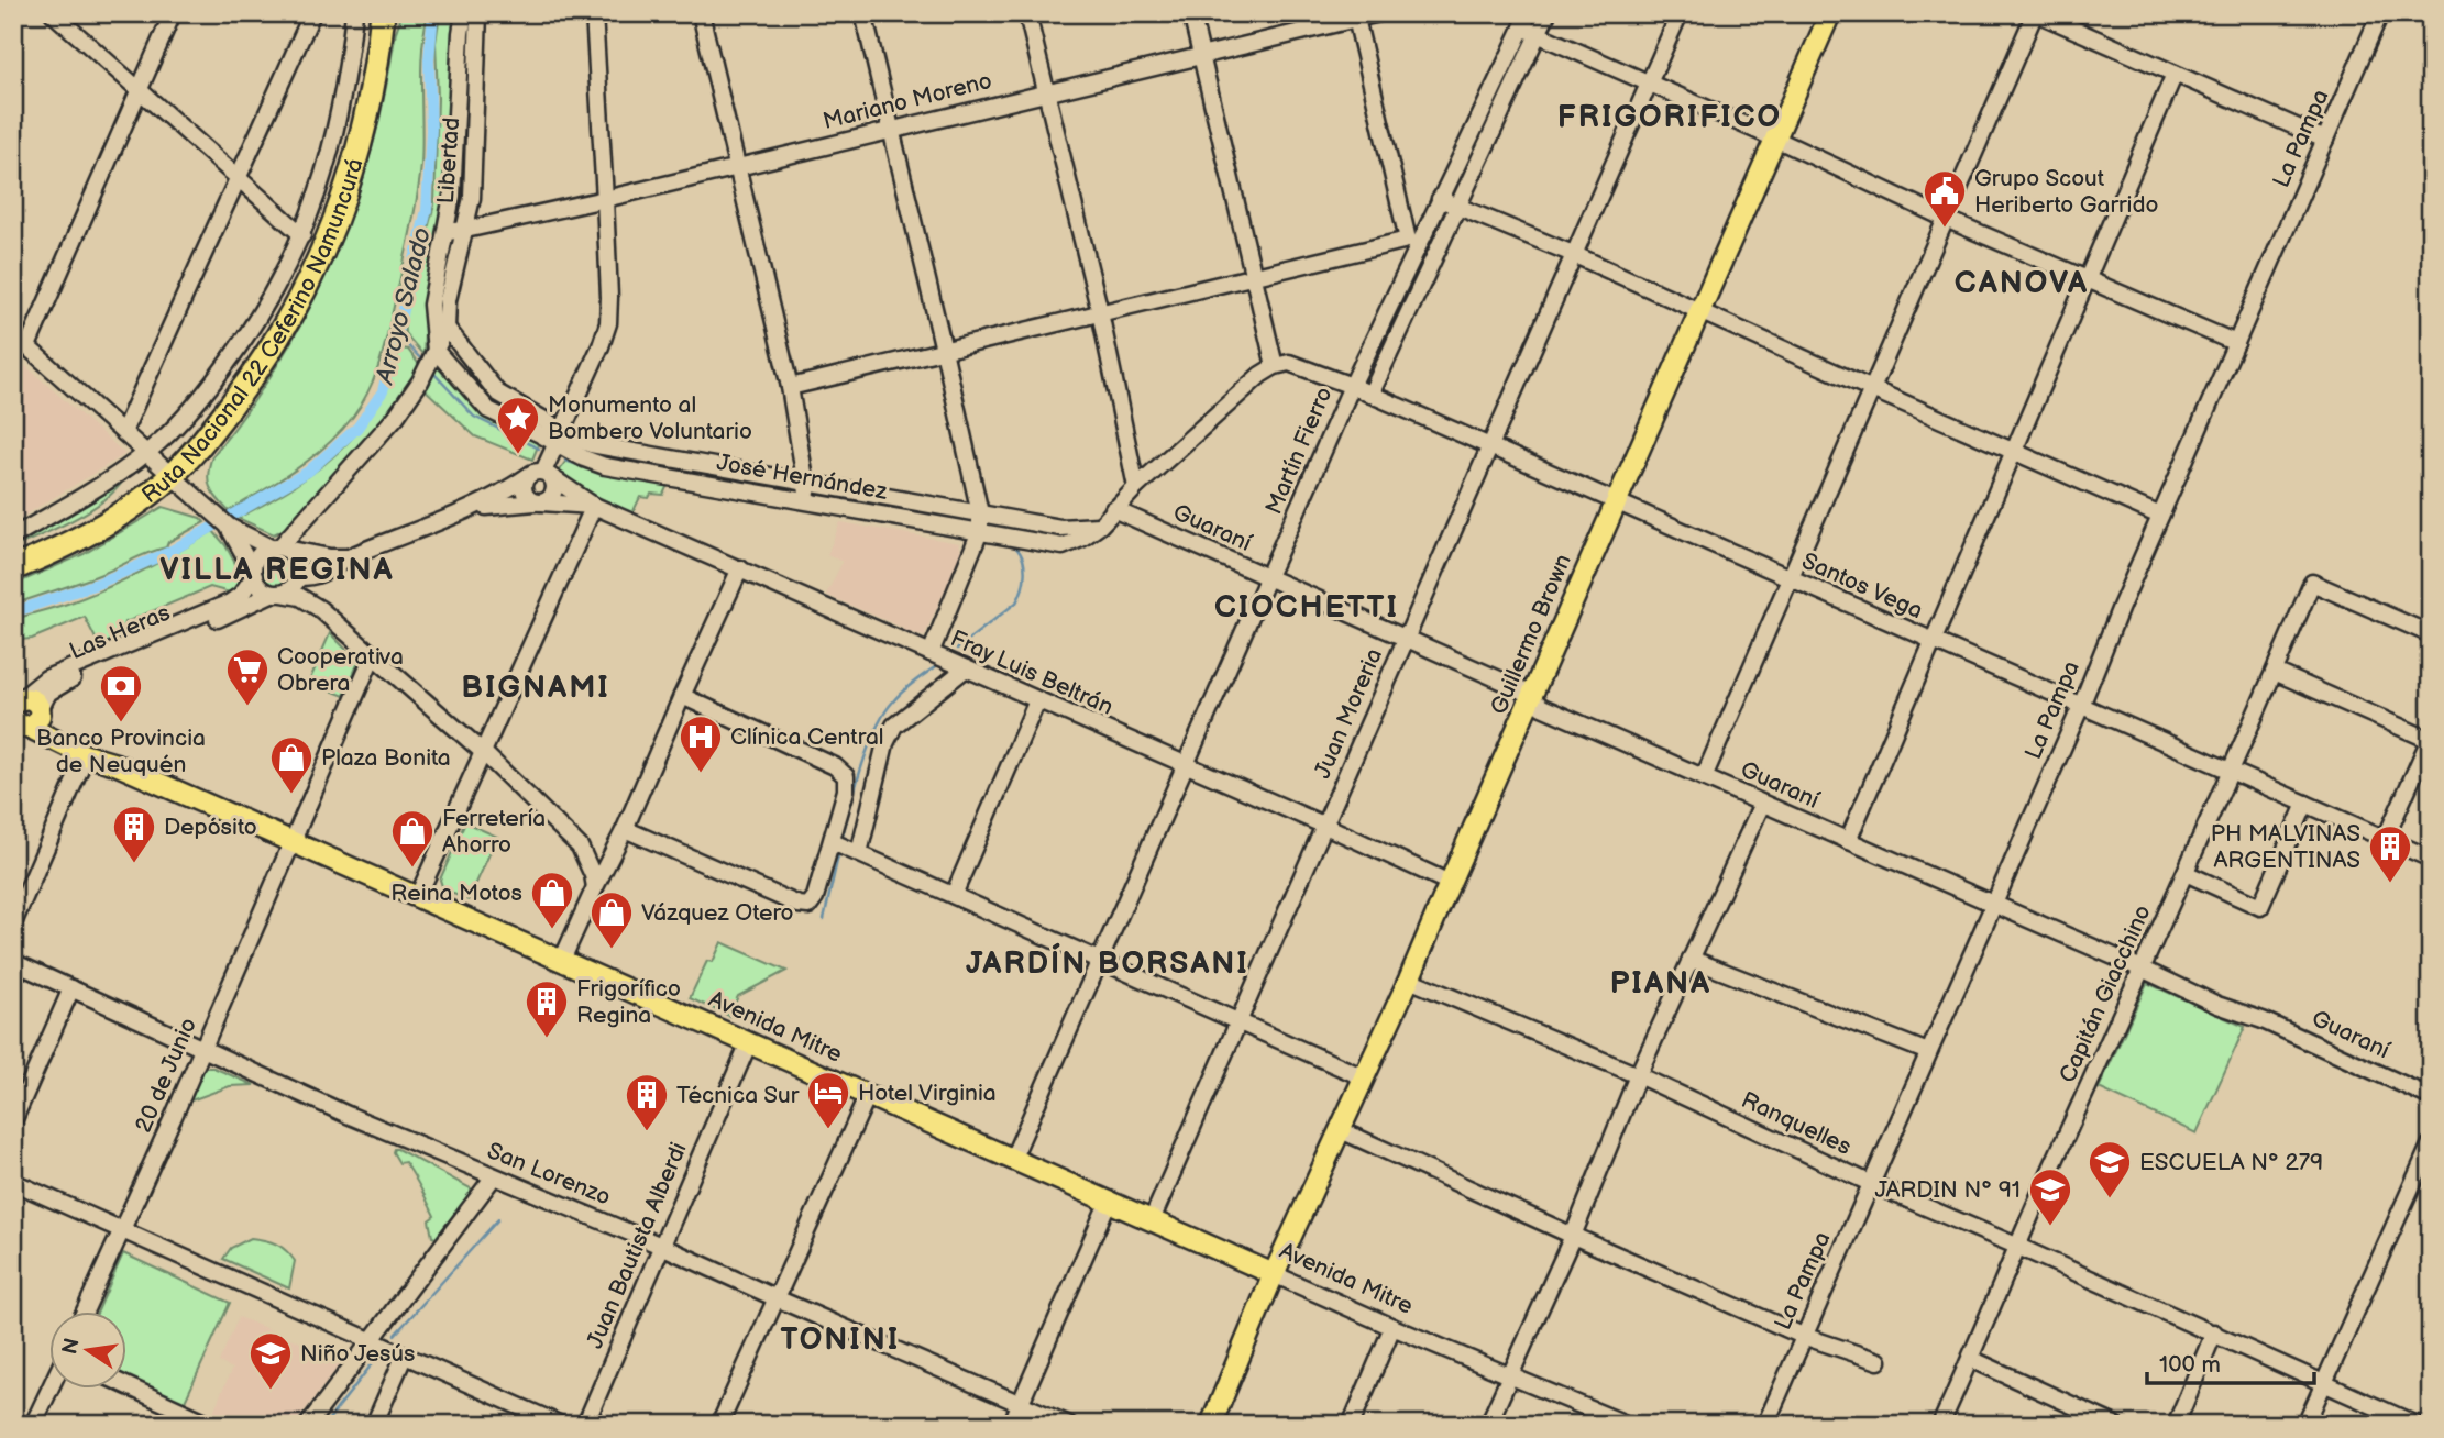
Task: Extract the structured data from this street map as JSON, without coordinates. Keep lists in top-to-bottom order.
{
  "streets": {
    "highway": ["Ruta Nacional 22 Ceferino Namuncurá"],
    "main road": ["Guillermo Brown", "Avenida Mitre"],
    "street": [
      "Mariano Moreno",
      "La Pampa",
      "Libertad",
      "Martín Fierro",
      "José Hernández",
      "Guaraní",
      "Santos Vega",
      "Las Heras",
      "Fray Luis Beltrán",
      "Juan Moreria",
      "Capitán Giacchino",
      "20 de Junio",
      "Ranquelles",
      "San Lorenzo",
      "Juan Bautista Alberdi"
    ]
  },
  "crossings": [
    ["Mariano Moreno", "Libertad"],
    ["La Pampa", "Guaraní"],
    ["La Pampa", "Santos Vega"],
    ["La Pampa", "Ranquelles"],
    ["Libertad", "José Hernández"],
    ["Libertad", "Las Heras"],
    ["Libertad", "Fray Luis Beltrán"],
    ["Martín Fierro", "Guaraní"],
    ["Martín Fierro", "Santos Vega"],
    ["Martín Fierro", "Fray Luis Beltrán"],
    ["Martín Fierro", "Avenida Mitre"],
    ["José Hernández", "Guaraní"],
    ["José Hernández", "Santos Vega"],
    ["Guaraní", "Guillermo Brown"],
    ["Guaraní", "Juan Moreria"],
    ["Guaraní", "Capitán Giacchino"],
    ["Santos Vega", "Guillermo Brown"],
    ["Santos Vega", "Juan Moreria"],
    ["Santos Vega", "Capitán Giacchino"],
    ["Las Heras", "Fray Luis Beltrán"],
    ["Las Heras", "Avenida Mitre"],
    ["Guillermo Brown", "Fray Luis Beltrán"],
    ["Guillermo Brown", "Avenida Mitre"],
    ["Guillermo Brown", "Ranquelles"],
    ["Fray Luis Beltrán", "Juan Moreria"],
    ["Juan Moreria", "Avenida Mitre"],
    ["Capitán Giacchino", "Ranquelles"],
    ["Avenida Mitre", "20 de Junio"],
    ["Avenida Mitre", "Juan Bautista Alberdi"],
    ["20 de Junio", "San Lorenzo"],
    ["San Lorenzo", "Juan Bautista Alberdi"]
  ],
  "districts": [
    "FRIGORIFICO",
    "CANOVA",
    "VILLA REGINA",
    "CIOCHETTI",
    "BIGNAMI",
    "JARDÍN BORSANI",
    "PIANA",
    "TONINI"
  ],
  "water": ["Arroyo Salado"],
  "places": {
    "public building": ["Grupo Scout Heriberto Garrido"],
    "place": ["Monumento al Bombero Voluntario"],
    "supermarket": ["Cooperativa Obrera"],
    "bank": ["Banco Provincia de Neuquén"],
    "hospital": ["Clínica Central"],
    "shop": [
      "Plaza Bonita",
      "Ferretería Ahorro",
      "Reina Motos",
      "Vázquez Otero"
    ],
    "building": [
      "Depósito",
      "PH MALVINAS ARGENTINAS",
      "Frigorífico Regina",
      "Técnica Sur"
    ],
    "hotel": ["Hotel Virginia"],
    "school or university": ["ESCUELA N° 279", "JARDIN N° 91", "Niño Jesús"]
  },
  "scale_bar": "100 m",
  "north": "left"
}
